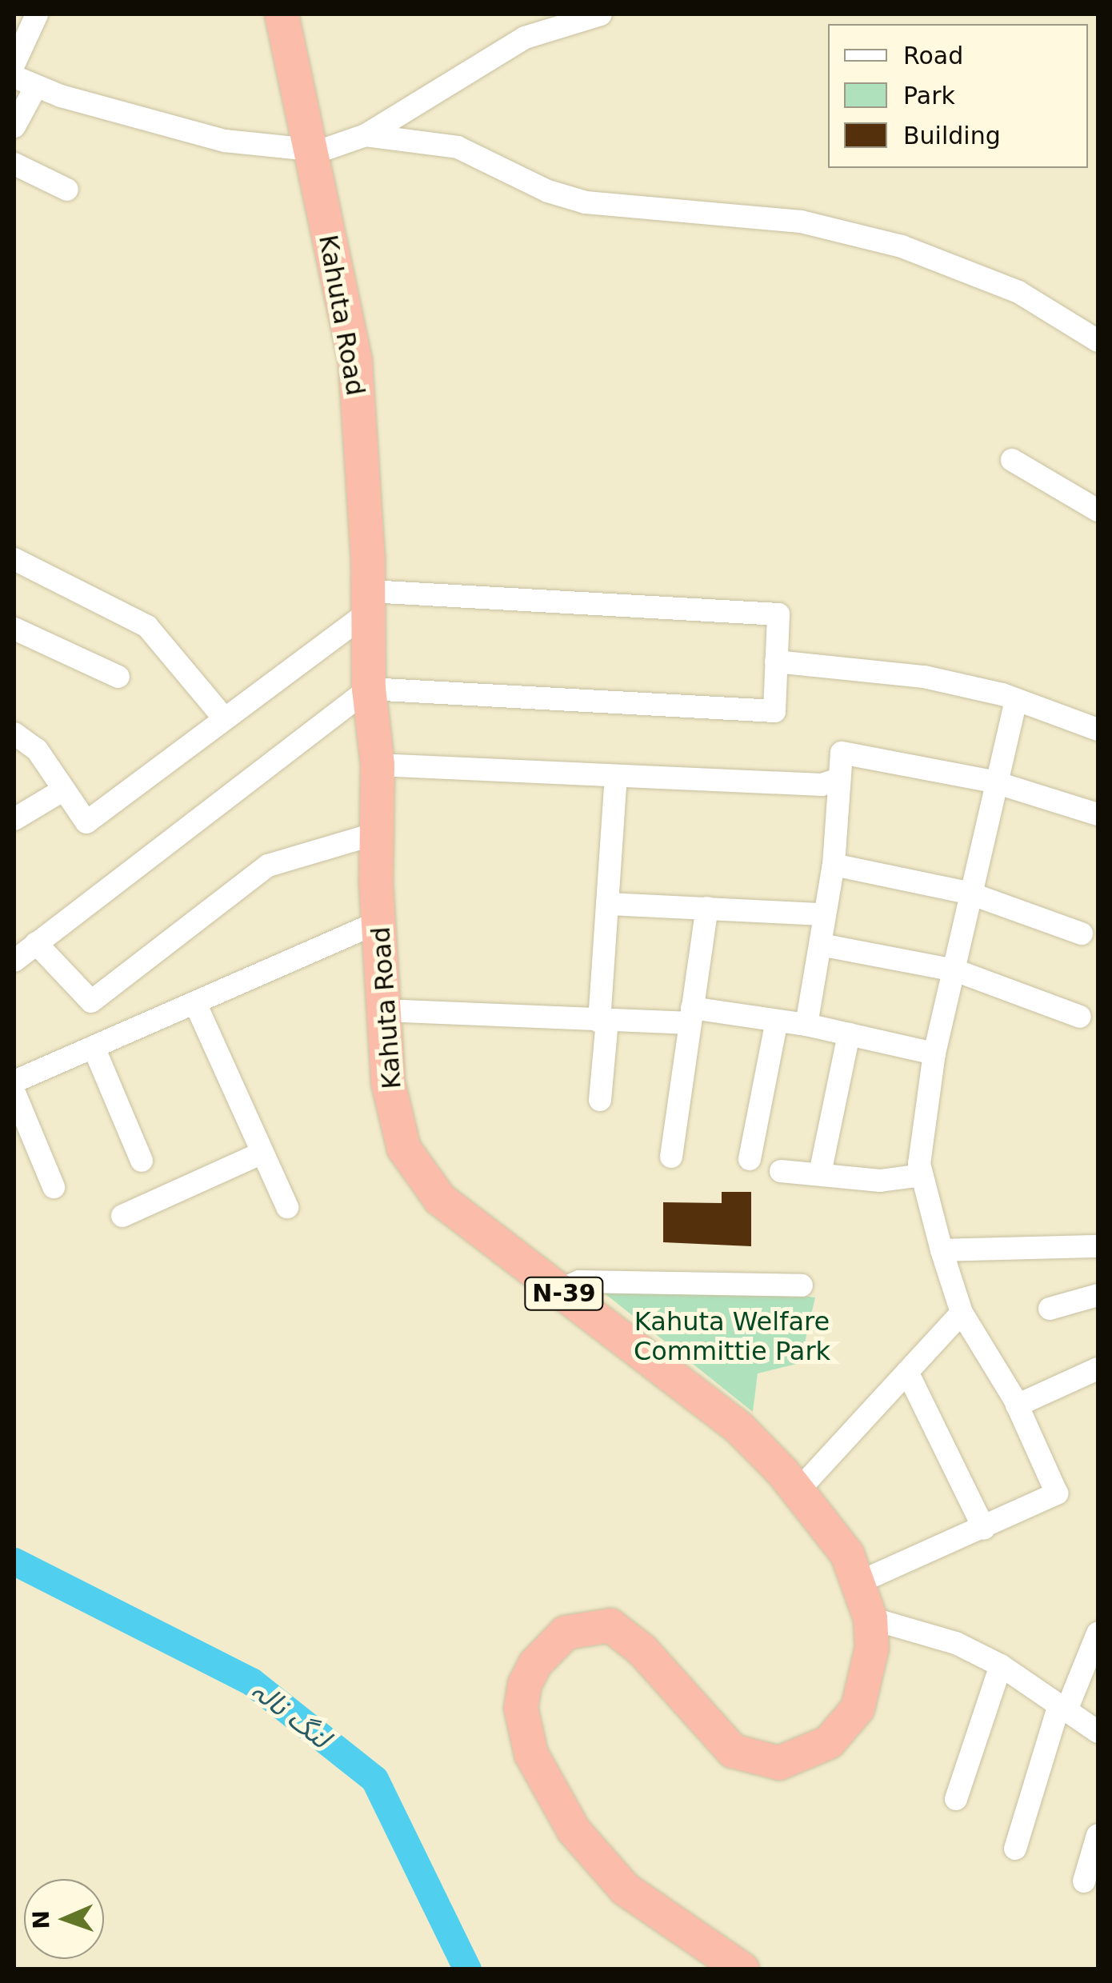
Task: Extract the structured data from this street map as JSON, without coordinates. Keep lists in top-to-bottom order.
{
  "streets": {
    "highway": ["Kahuta Road", "N-39"]
  },
  "water": ["لنگ نالہ"],
  "parks": ["Kahuta Welfare Committie Park"],
  "legend": ["Road", "Park", "Building"],
  "north": "left"
}
